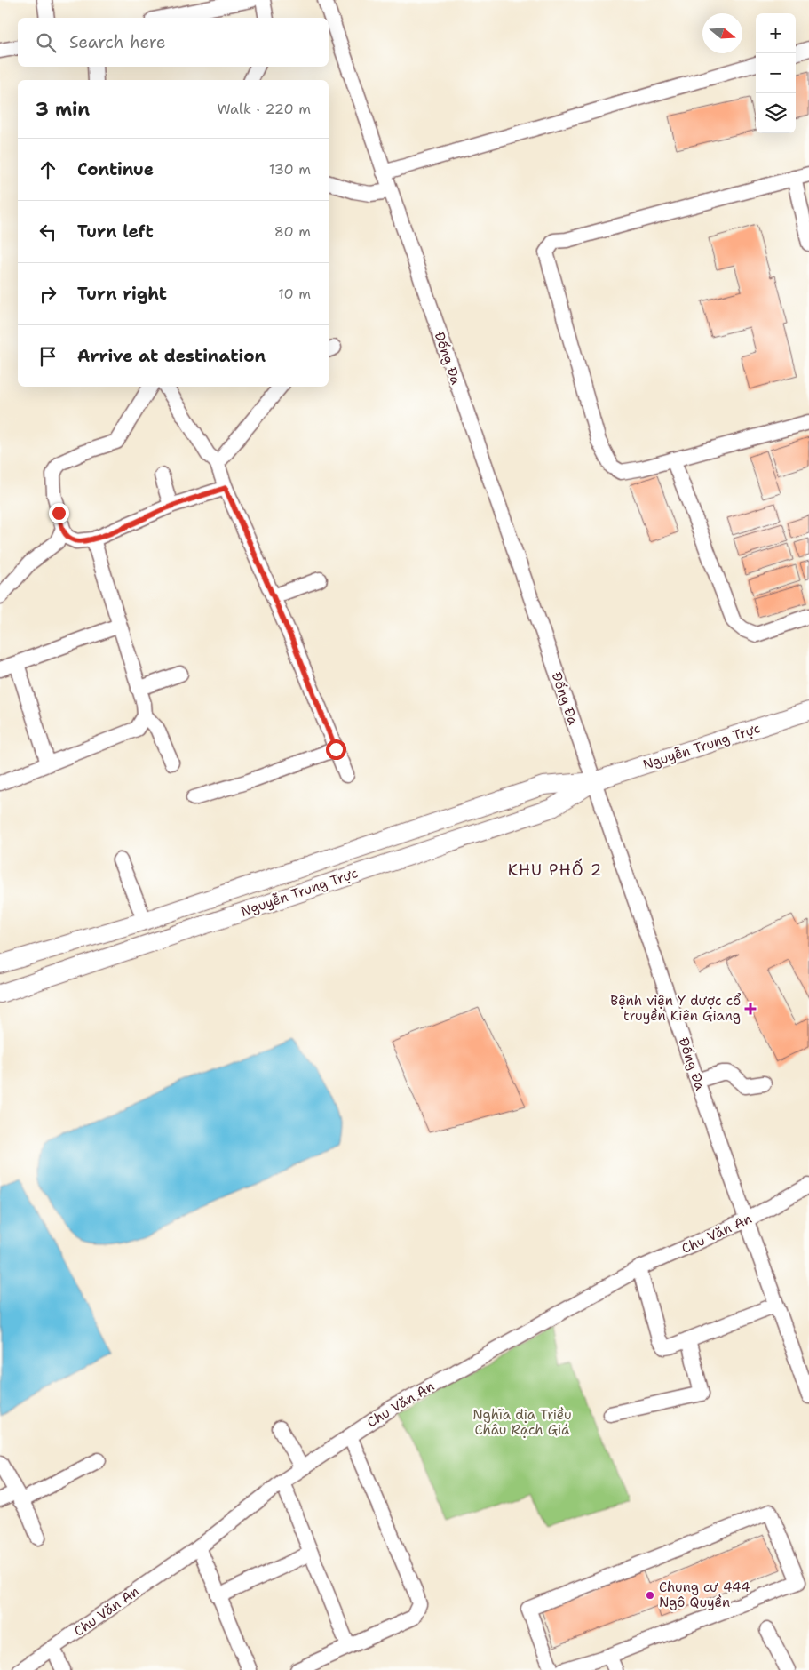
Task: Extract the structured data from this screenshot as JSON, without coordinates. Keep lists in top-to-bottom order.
{
  "streets": {
    "main road": ["Nguyễn Trung Trực"],
    "street": ["Đống Đa", "Chu Văn An"]
  },
  "crossings": [
    ["Đống Đa", "Nguyễn Trung Trực"],
    ["Đống Đa", "Chu Văn An"]
  ],
  "districts": ["KHU PHỐ 2"],
  "parks": ["Nghĩa địa Triều Châu Rạch Giá"],
  "places": {
    "health": ["Bệnh viện Y dược cổ truyền Kiên Giang"],
    "other": ["Chung cư 444 Ngô Quyền"]
  },
  "north": "right",
  "page": {
    "map_buttons": ["+", "−"],
    "search": "Search here",
    "heading": ["3 min", "Walk · 220 m"],
    "list": [
      ["Continue", "130 m"],
      ["Turn left", "80 m"],
      ["Turn right", "10 m"],
      "Arrive at destination"
    ]
  }
}
